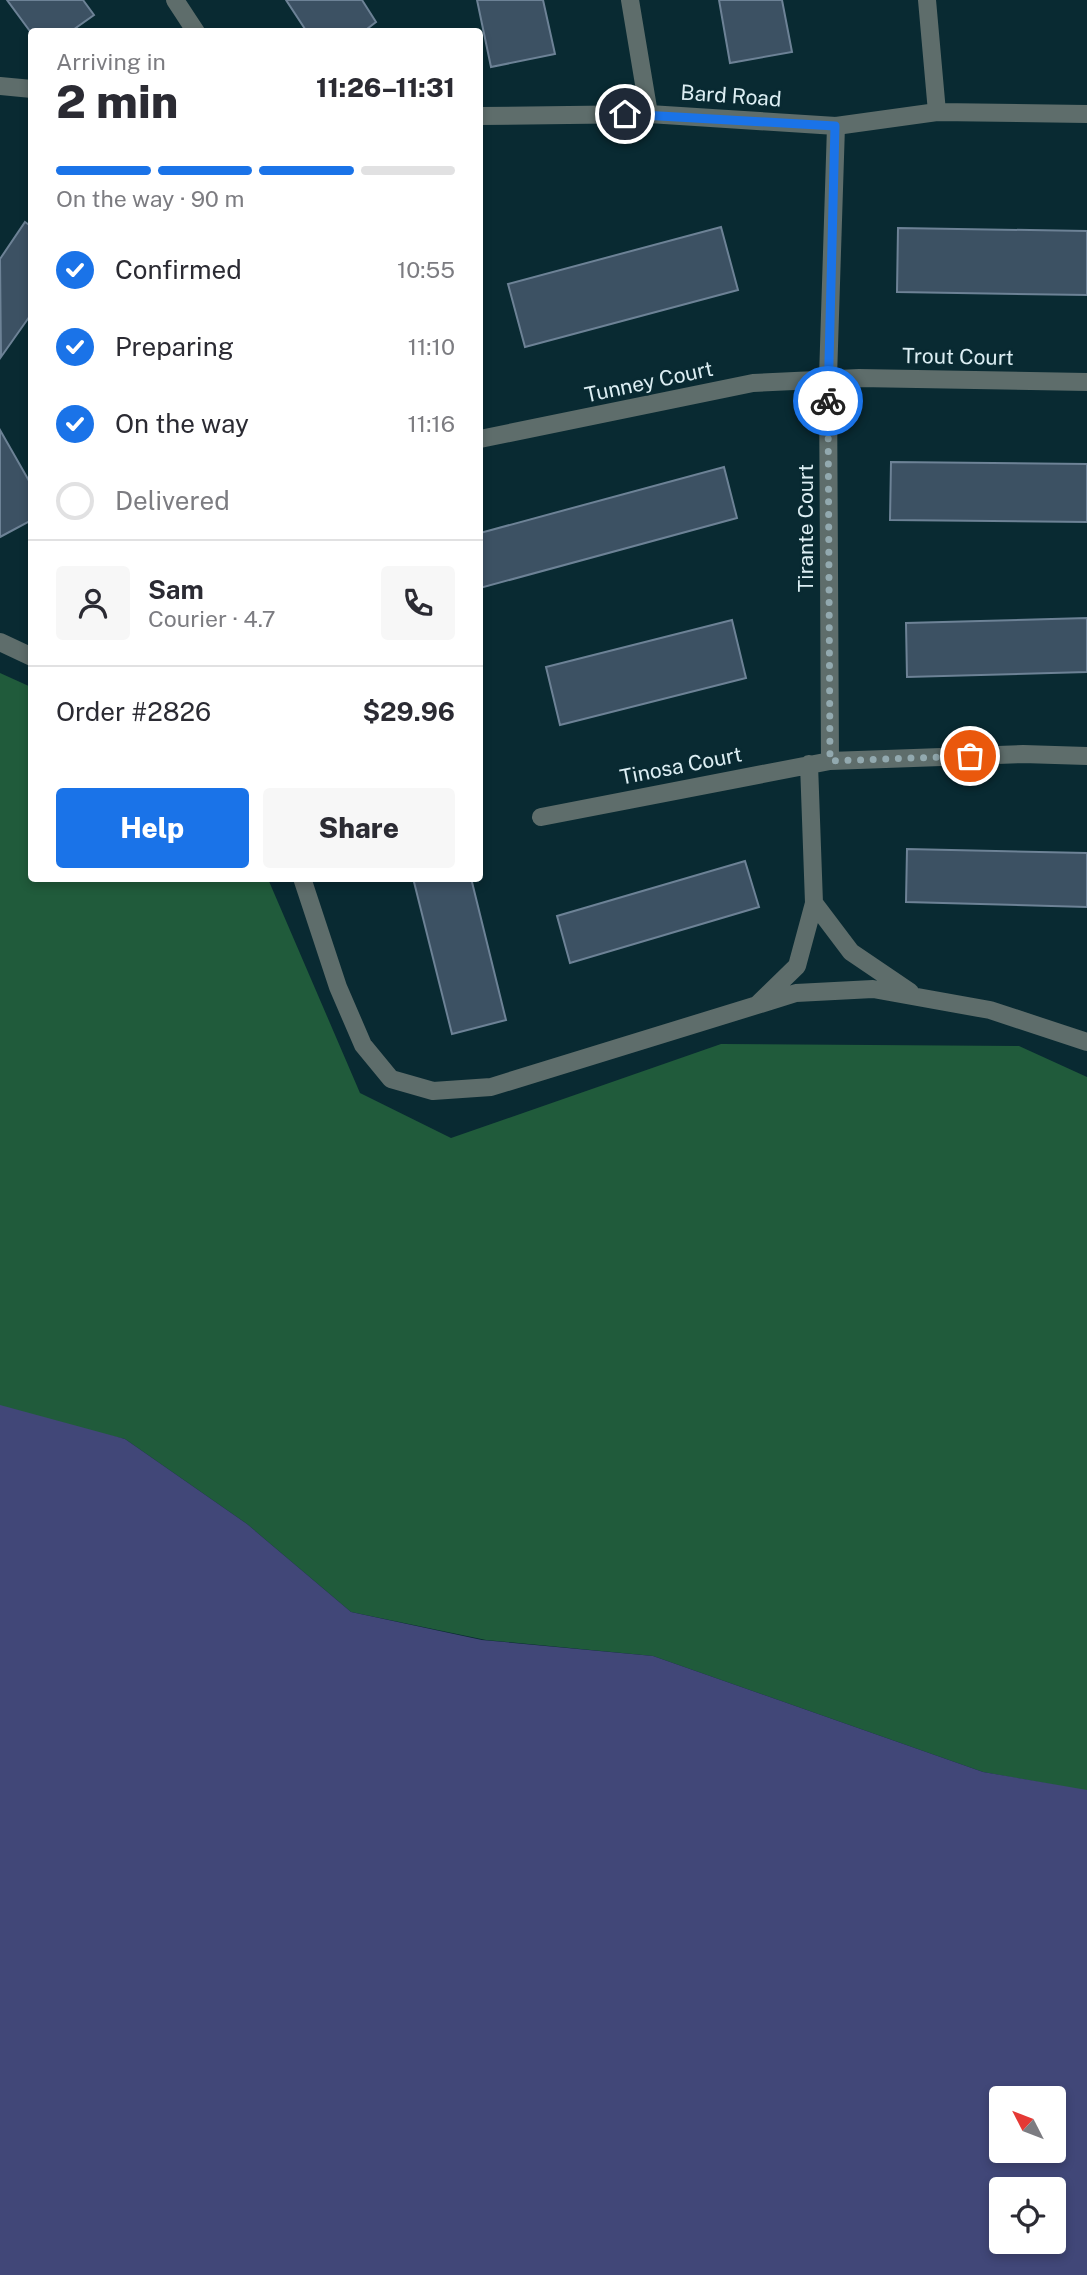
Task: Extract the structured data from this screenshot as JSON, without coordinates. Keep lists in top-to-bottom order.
{
  "streets": {
    "street": [
      "Bard Road",
      "Trout Court",
      "Tunney Court",
      "Tirante Court",
      "Tinosa Court"
    ]
  },
  "crossings": [
    ["Bard Road", "Tirante Court"],
    ["Trout Court", "Tunney Court"],
    ["Trout Court", "Tirante Court"],
    ["Tunney Court", "Tirante Court"],
    ["Tirante Court", "Tinosa Court"]
  ],
  "north": "top left",
  "page": {
    "heading": ["2 min", "Arriving in", "11:26–11:31"],
    "panel": [
      "Sam",
      "Courier · 4.7",
      "Order #2826",
      "$29.96"
    ],
    "bar": "On the way · 90 m",
    "list": [
      ["Confirmed", "10:55"],
      ["Preparing", "11:10"],
      ["On the way", "11:16"],
      "Delivered"
    ],
    "buttons": ["Help", "Share"]
  }
}
